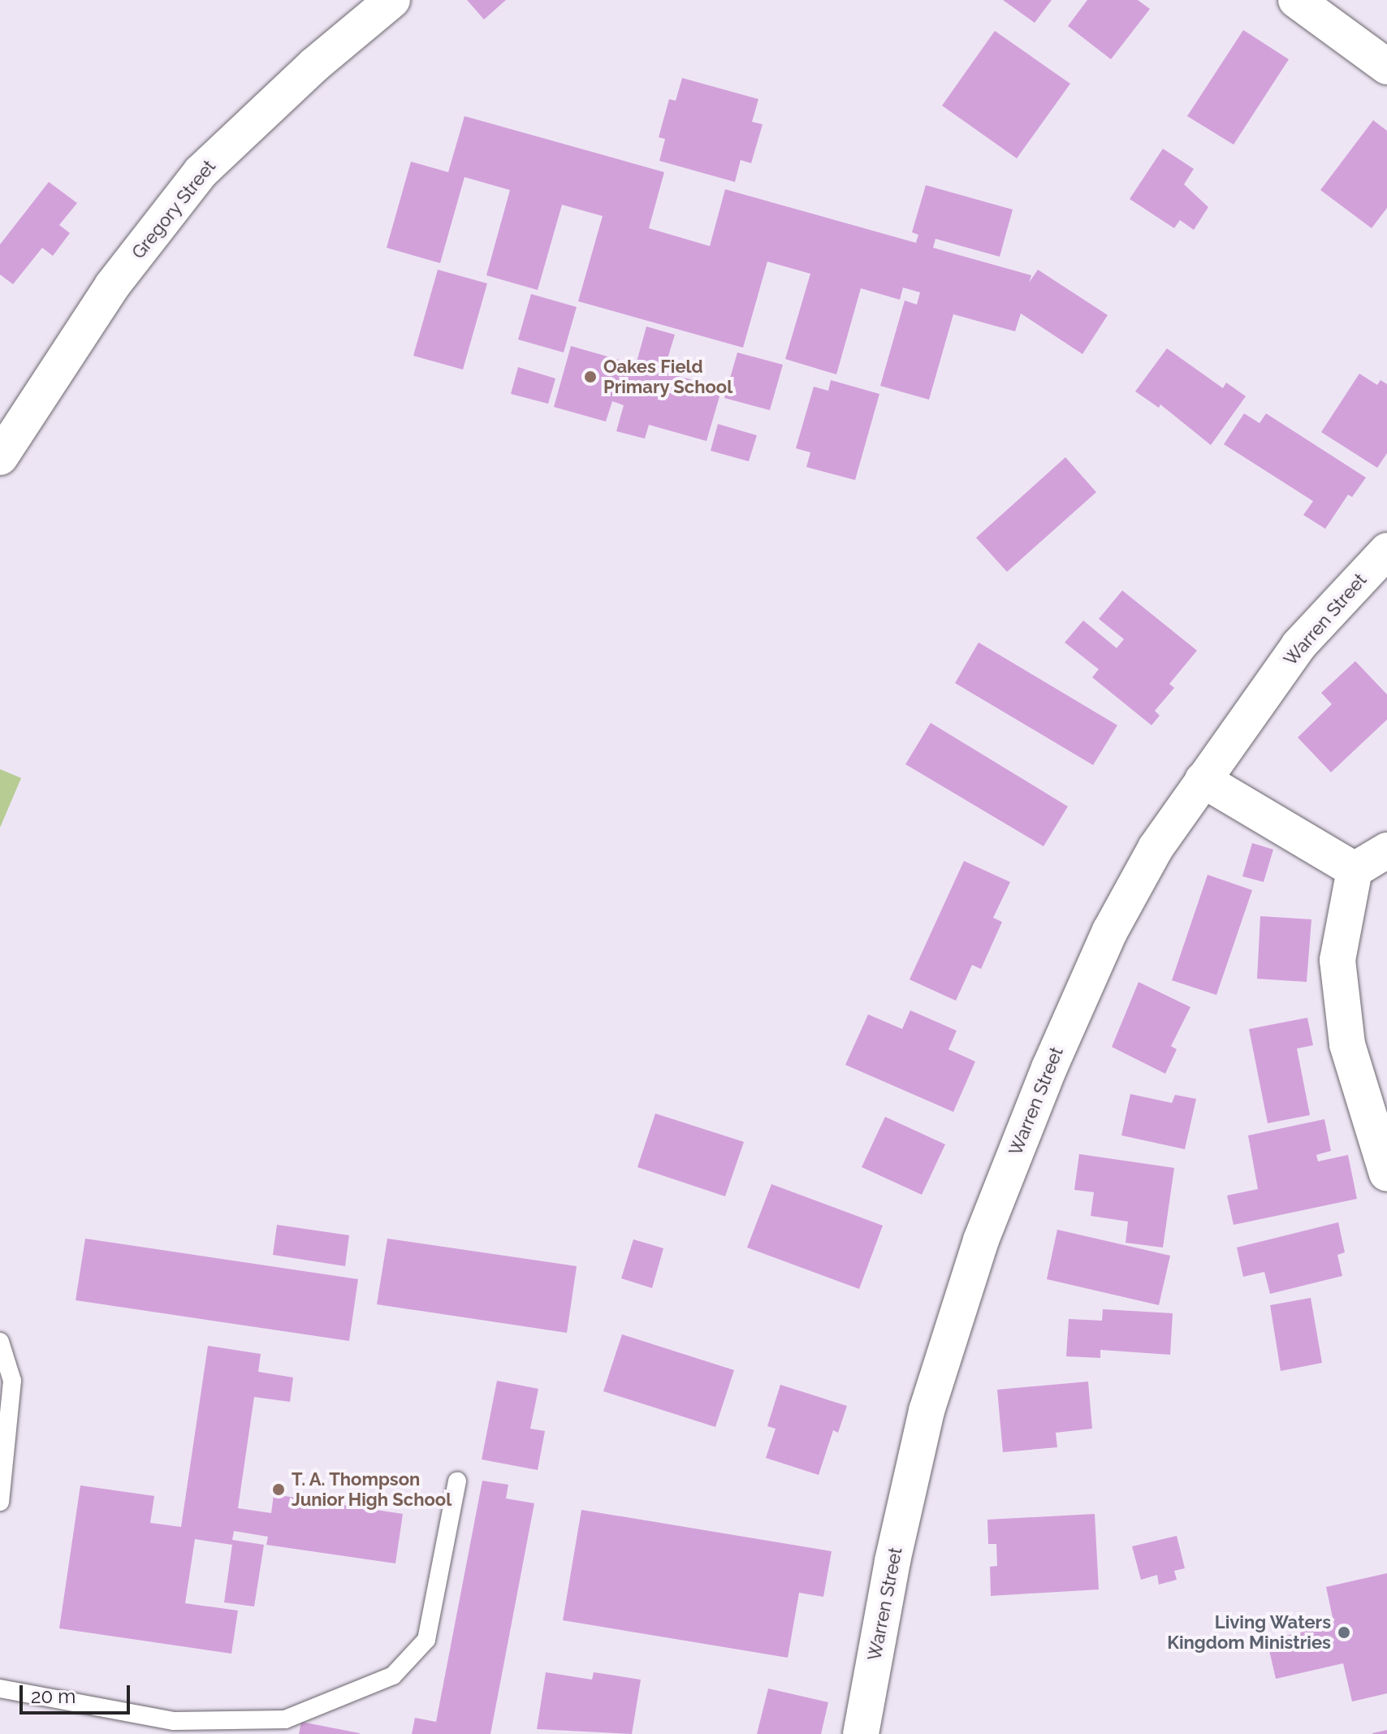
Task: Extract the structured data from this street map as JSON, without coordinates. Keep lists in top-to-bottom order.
{
  "streets": {
    "street": ["Gregory Street", "Warren Street"]
  },
  "places": ["Oakes Field Primary School", "T. A. Thompson Junior High School", "Living Waters Kingdom Ministries"],
  "scale_bar": "20 m"
}
